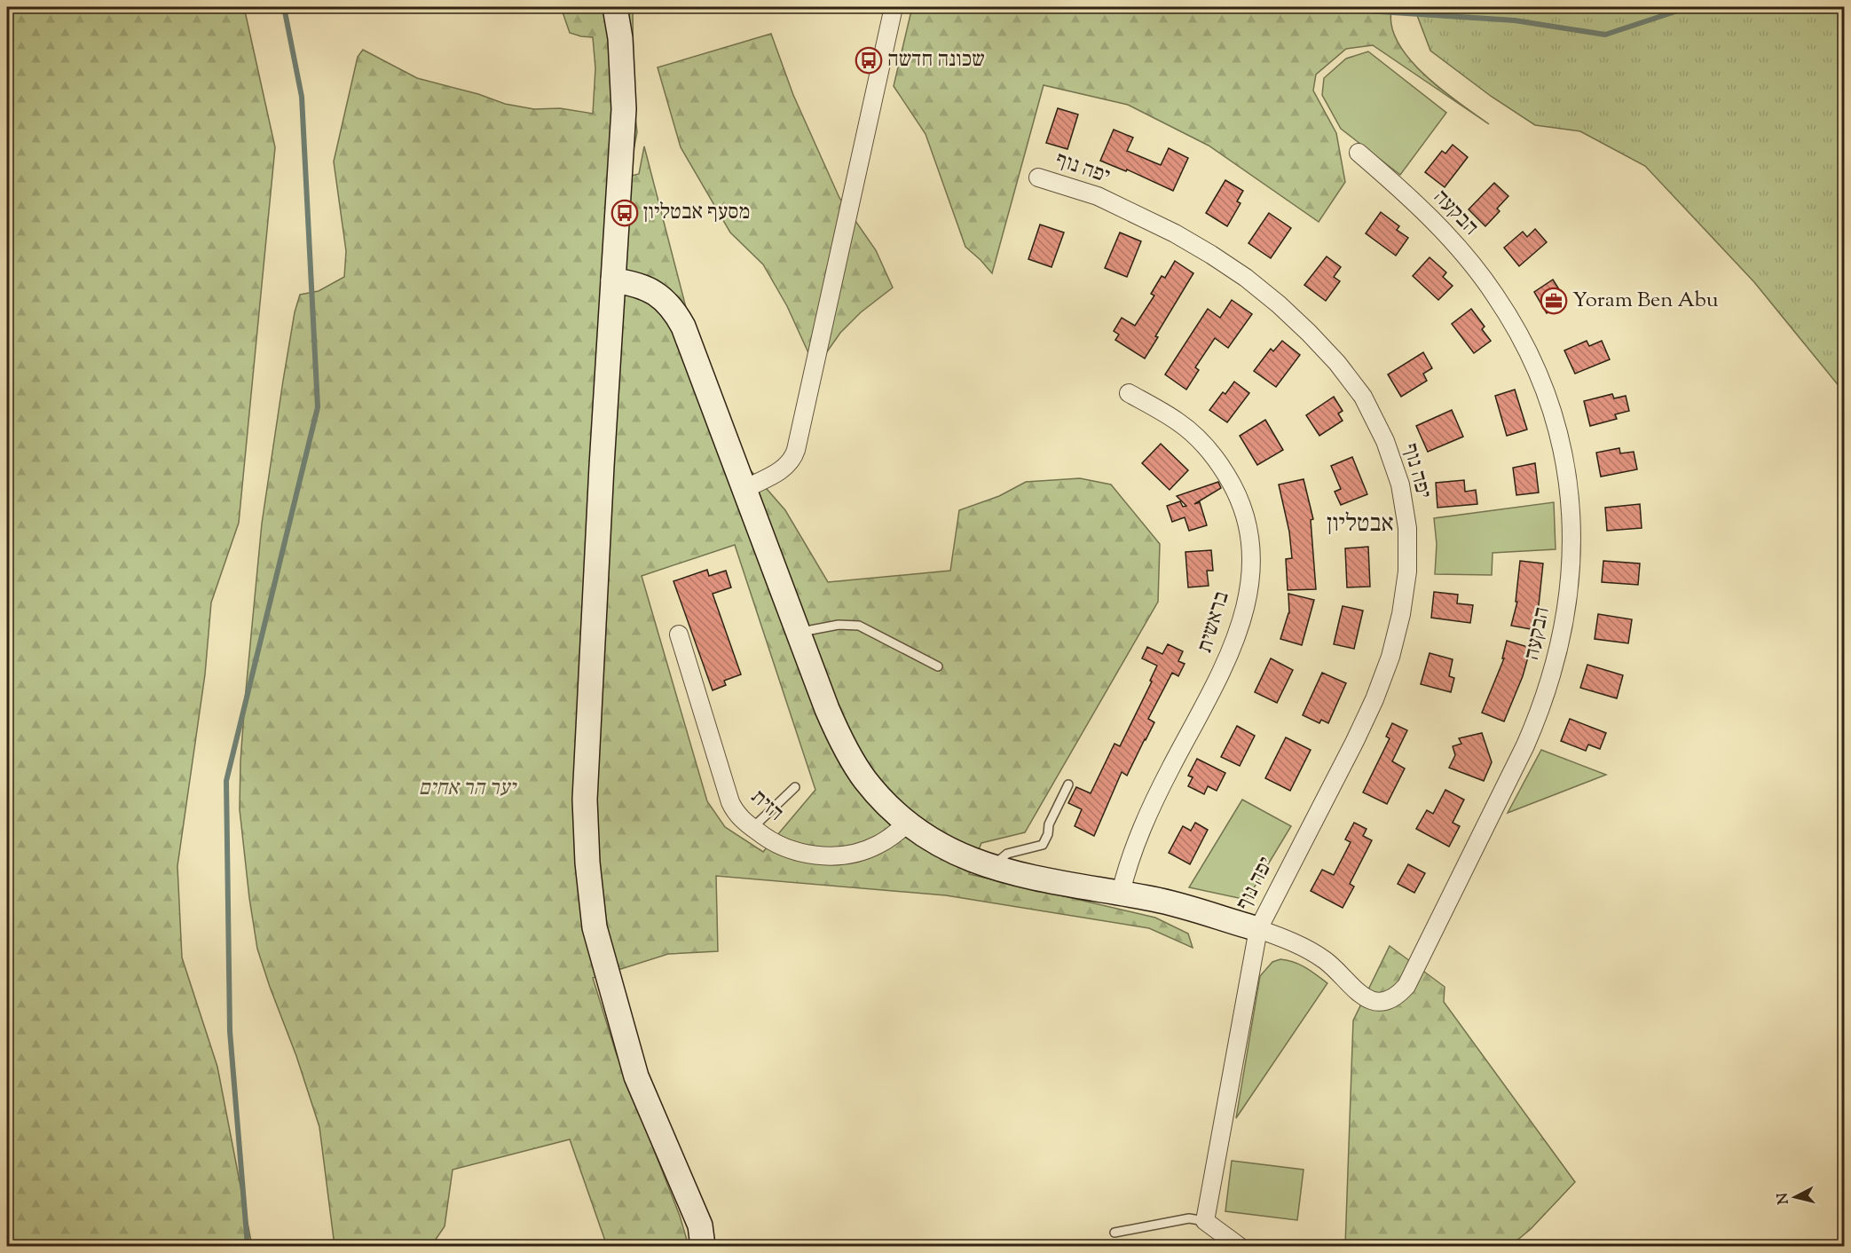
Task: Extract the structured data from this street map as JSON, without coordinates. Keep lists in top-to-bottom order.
{
  "streets": {
    "street": [
      "יפה נוף",
      "הבקעה",
      "בראשית",
      "הזית"
    ]
  },
  "crossings": [
    ["יפה נוף", "הבקעה"]
  ],
  "districts": ["אבטליון"],
  "parks": ["יער הר אחים"],
  "places": {
    "bus stop": ["שכונה חדשה", "מסעף אבטליון"],
    "office": ["Yoram Ben Abu"]
  },
  "north": "left"
}
